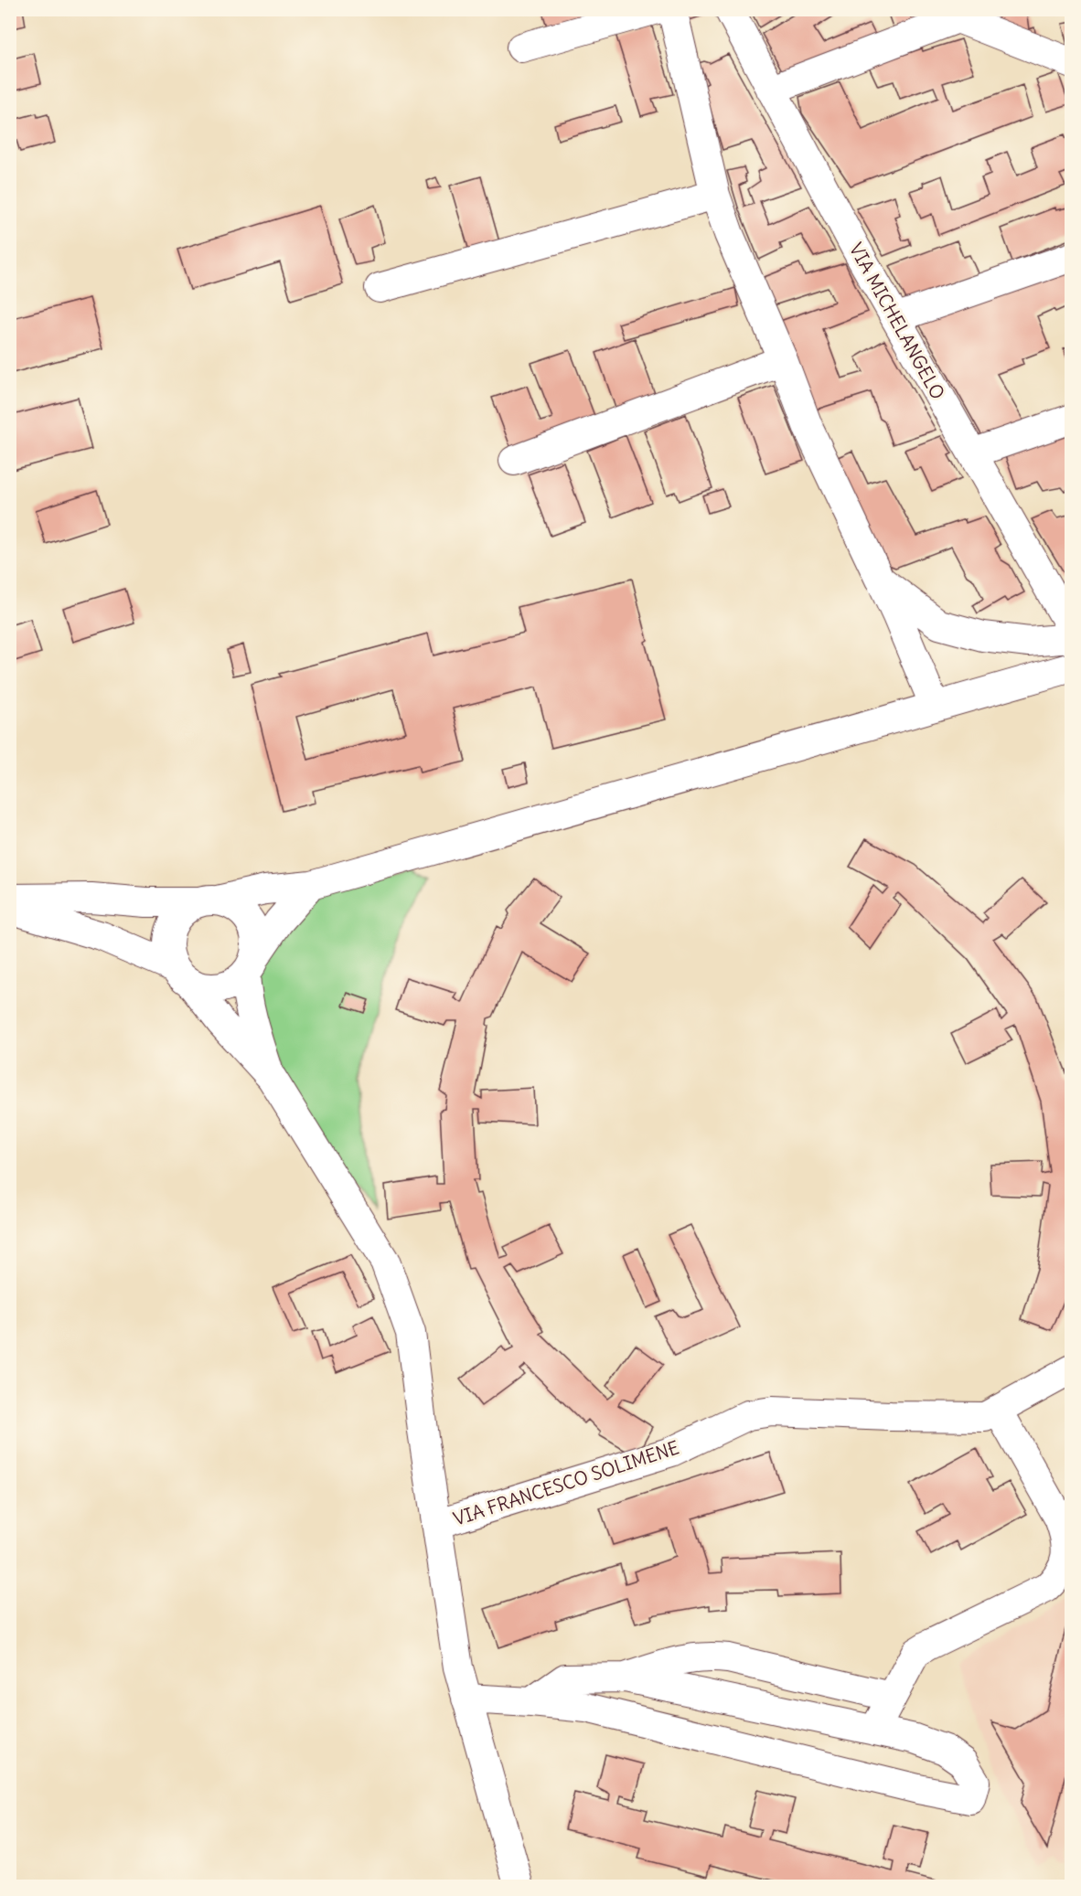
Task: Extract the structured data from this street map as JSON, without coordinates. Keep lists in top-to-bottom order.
{
  "streets": {
    "street": ["VIA MICHELANGELO", "VIA FRANCESCO SOLIMENE"]
  }
}
